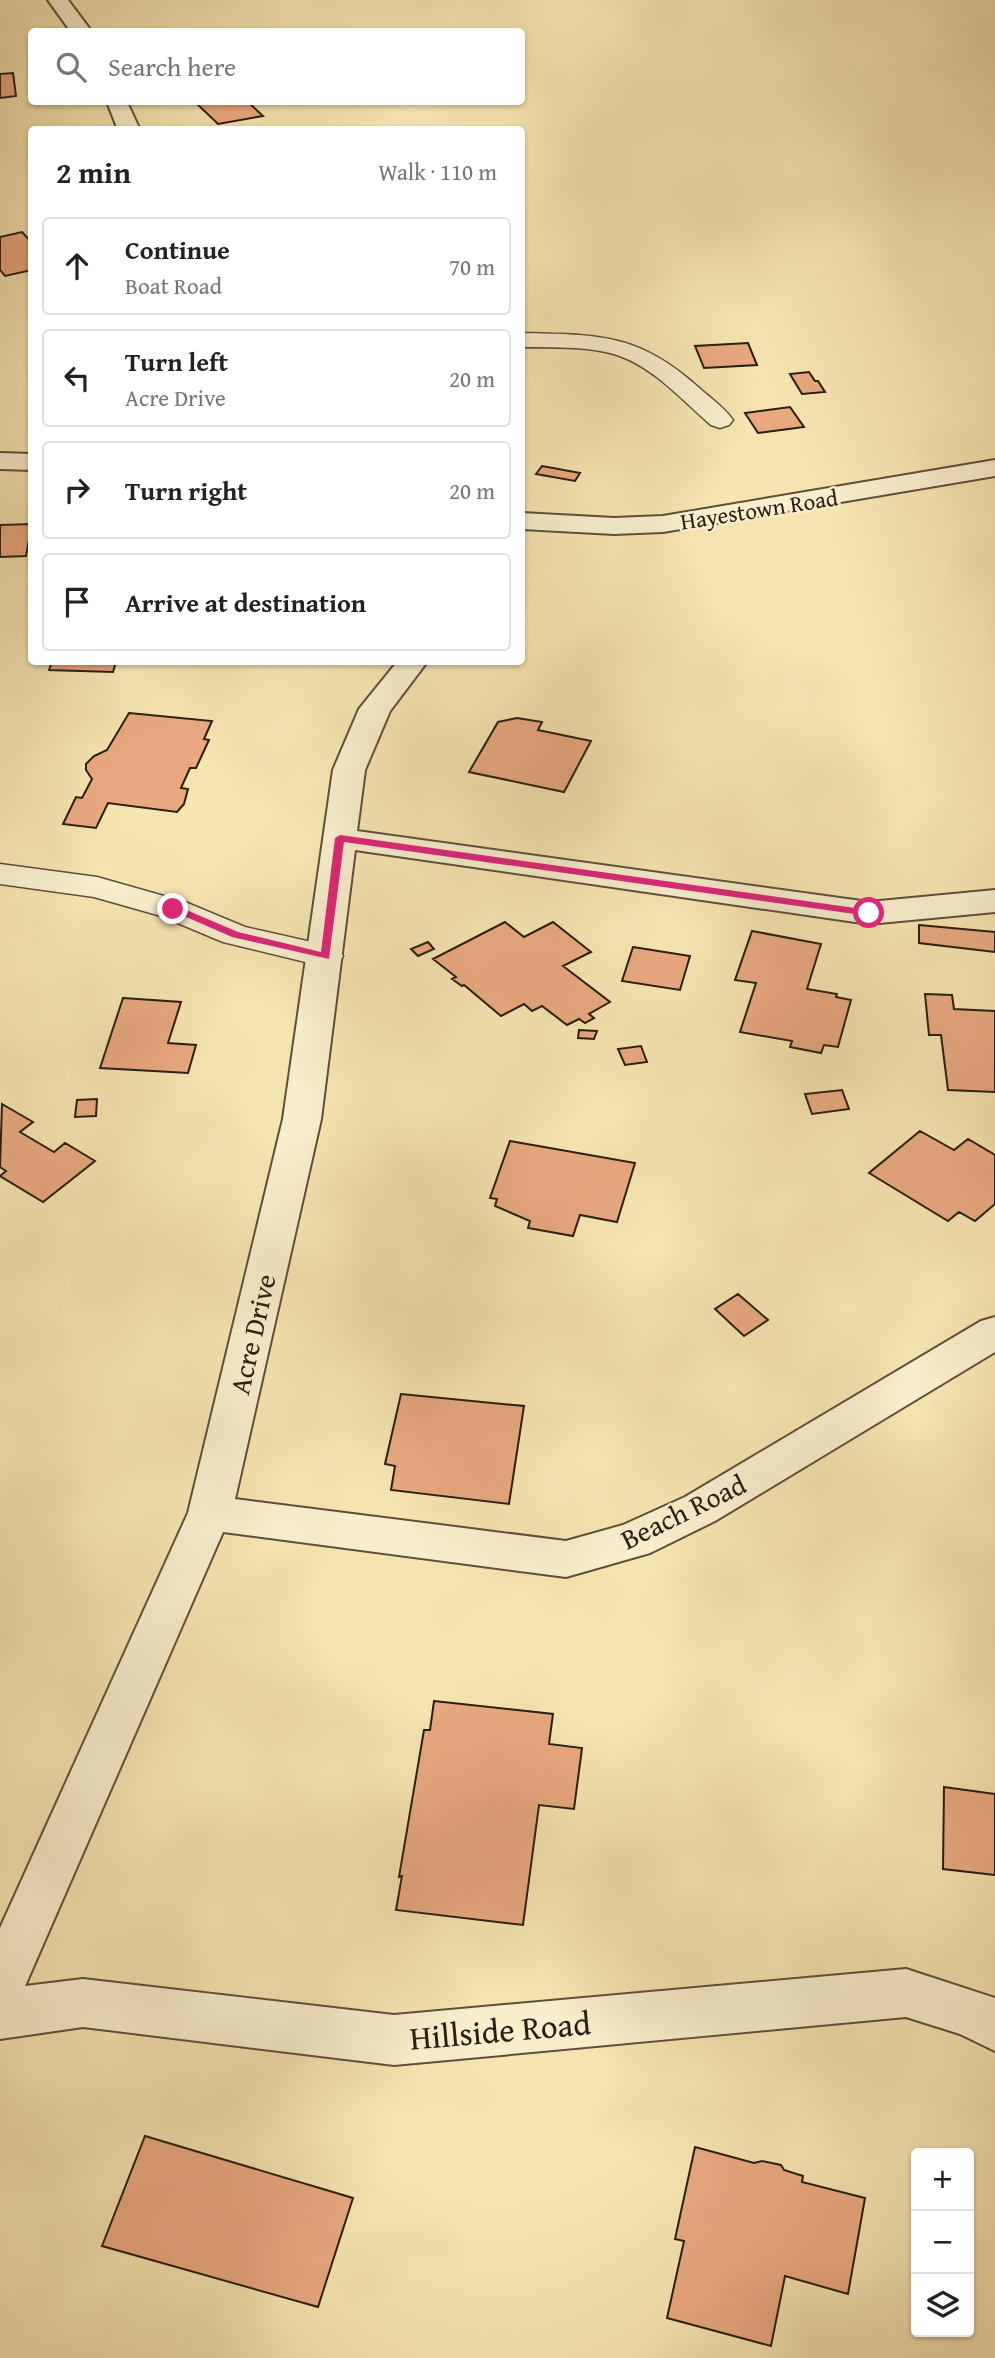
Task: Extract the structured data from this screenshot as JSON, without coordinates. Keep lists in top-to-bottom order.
{
  "streets": {
    "street": [
      "Hayestown Road",
      "Acre Drive",
      "Beach Road",
      "Hillside Road"
    ]
  },
  "crossings": [
    ["Acre Drive", "Beach Road"]
  ],
  "page": {
    "search": "Search here",
    "heading": ["2 min", "Walk · 110 m"],
    "list": [
      ["Continue", "Boat Road", "70 m"],
      ["Turn left", "Acre Drive", "20 m"],
      ["Turn right", "20 m"],
      "Arrive at destination"
    ],
    "map_buttons": ["+", "−"]
  }
}
